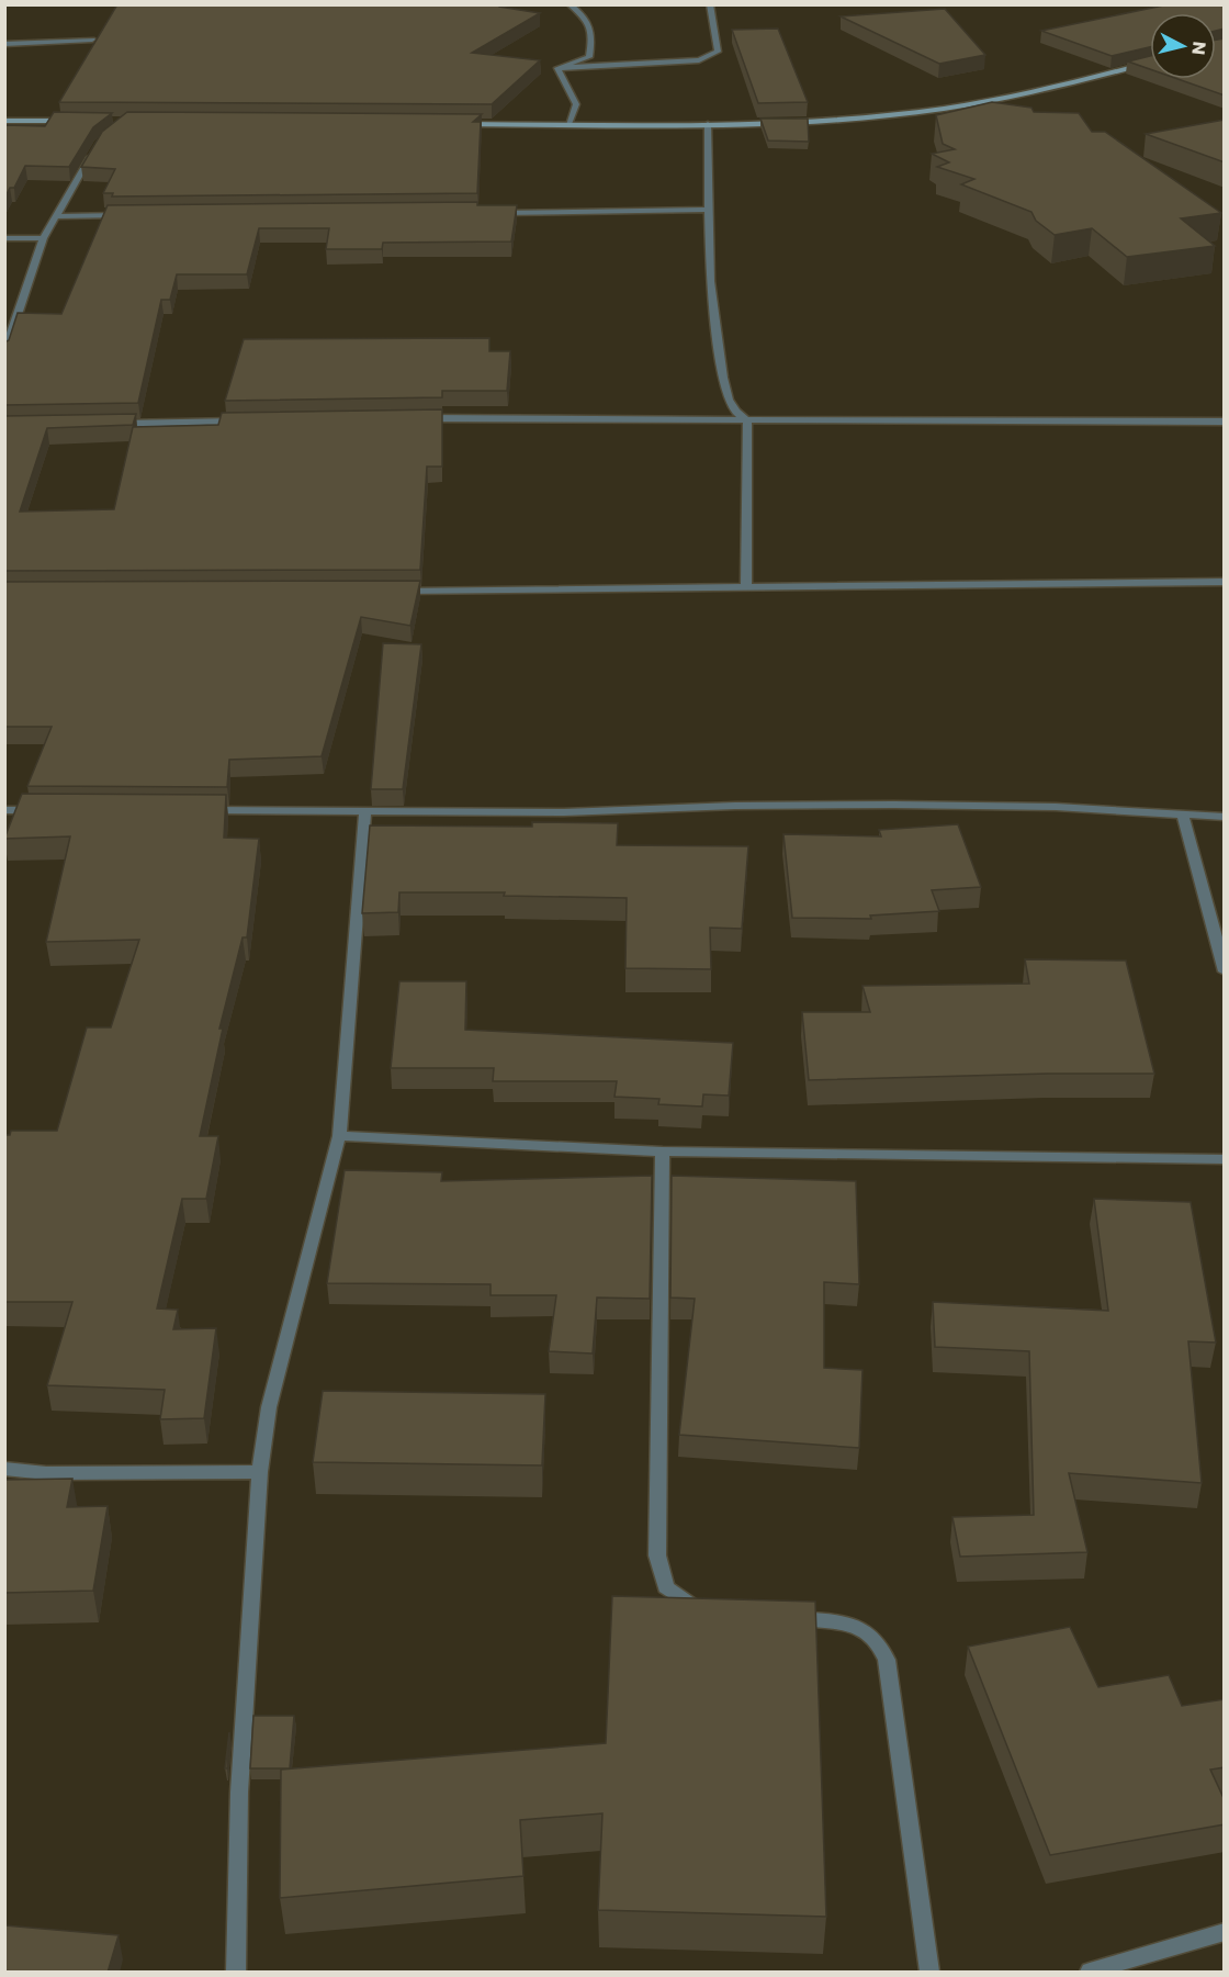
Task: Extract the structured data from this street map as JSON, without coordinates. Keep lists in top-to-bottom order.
{
  "north": "right"
}
